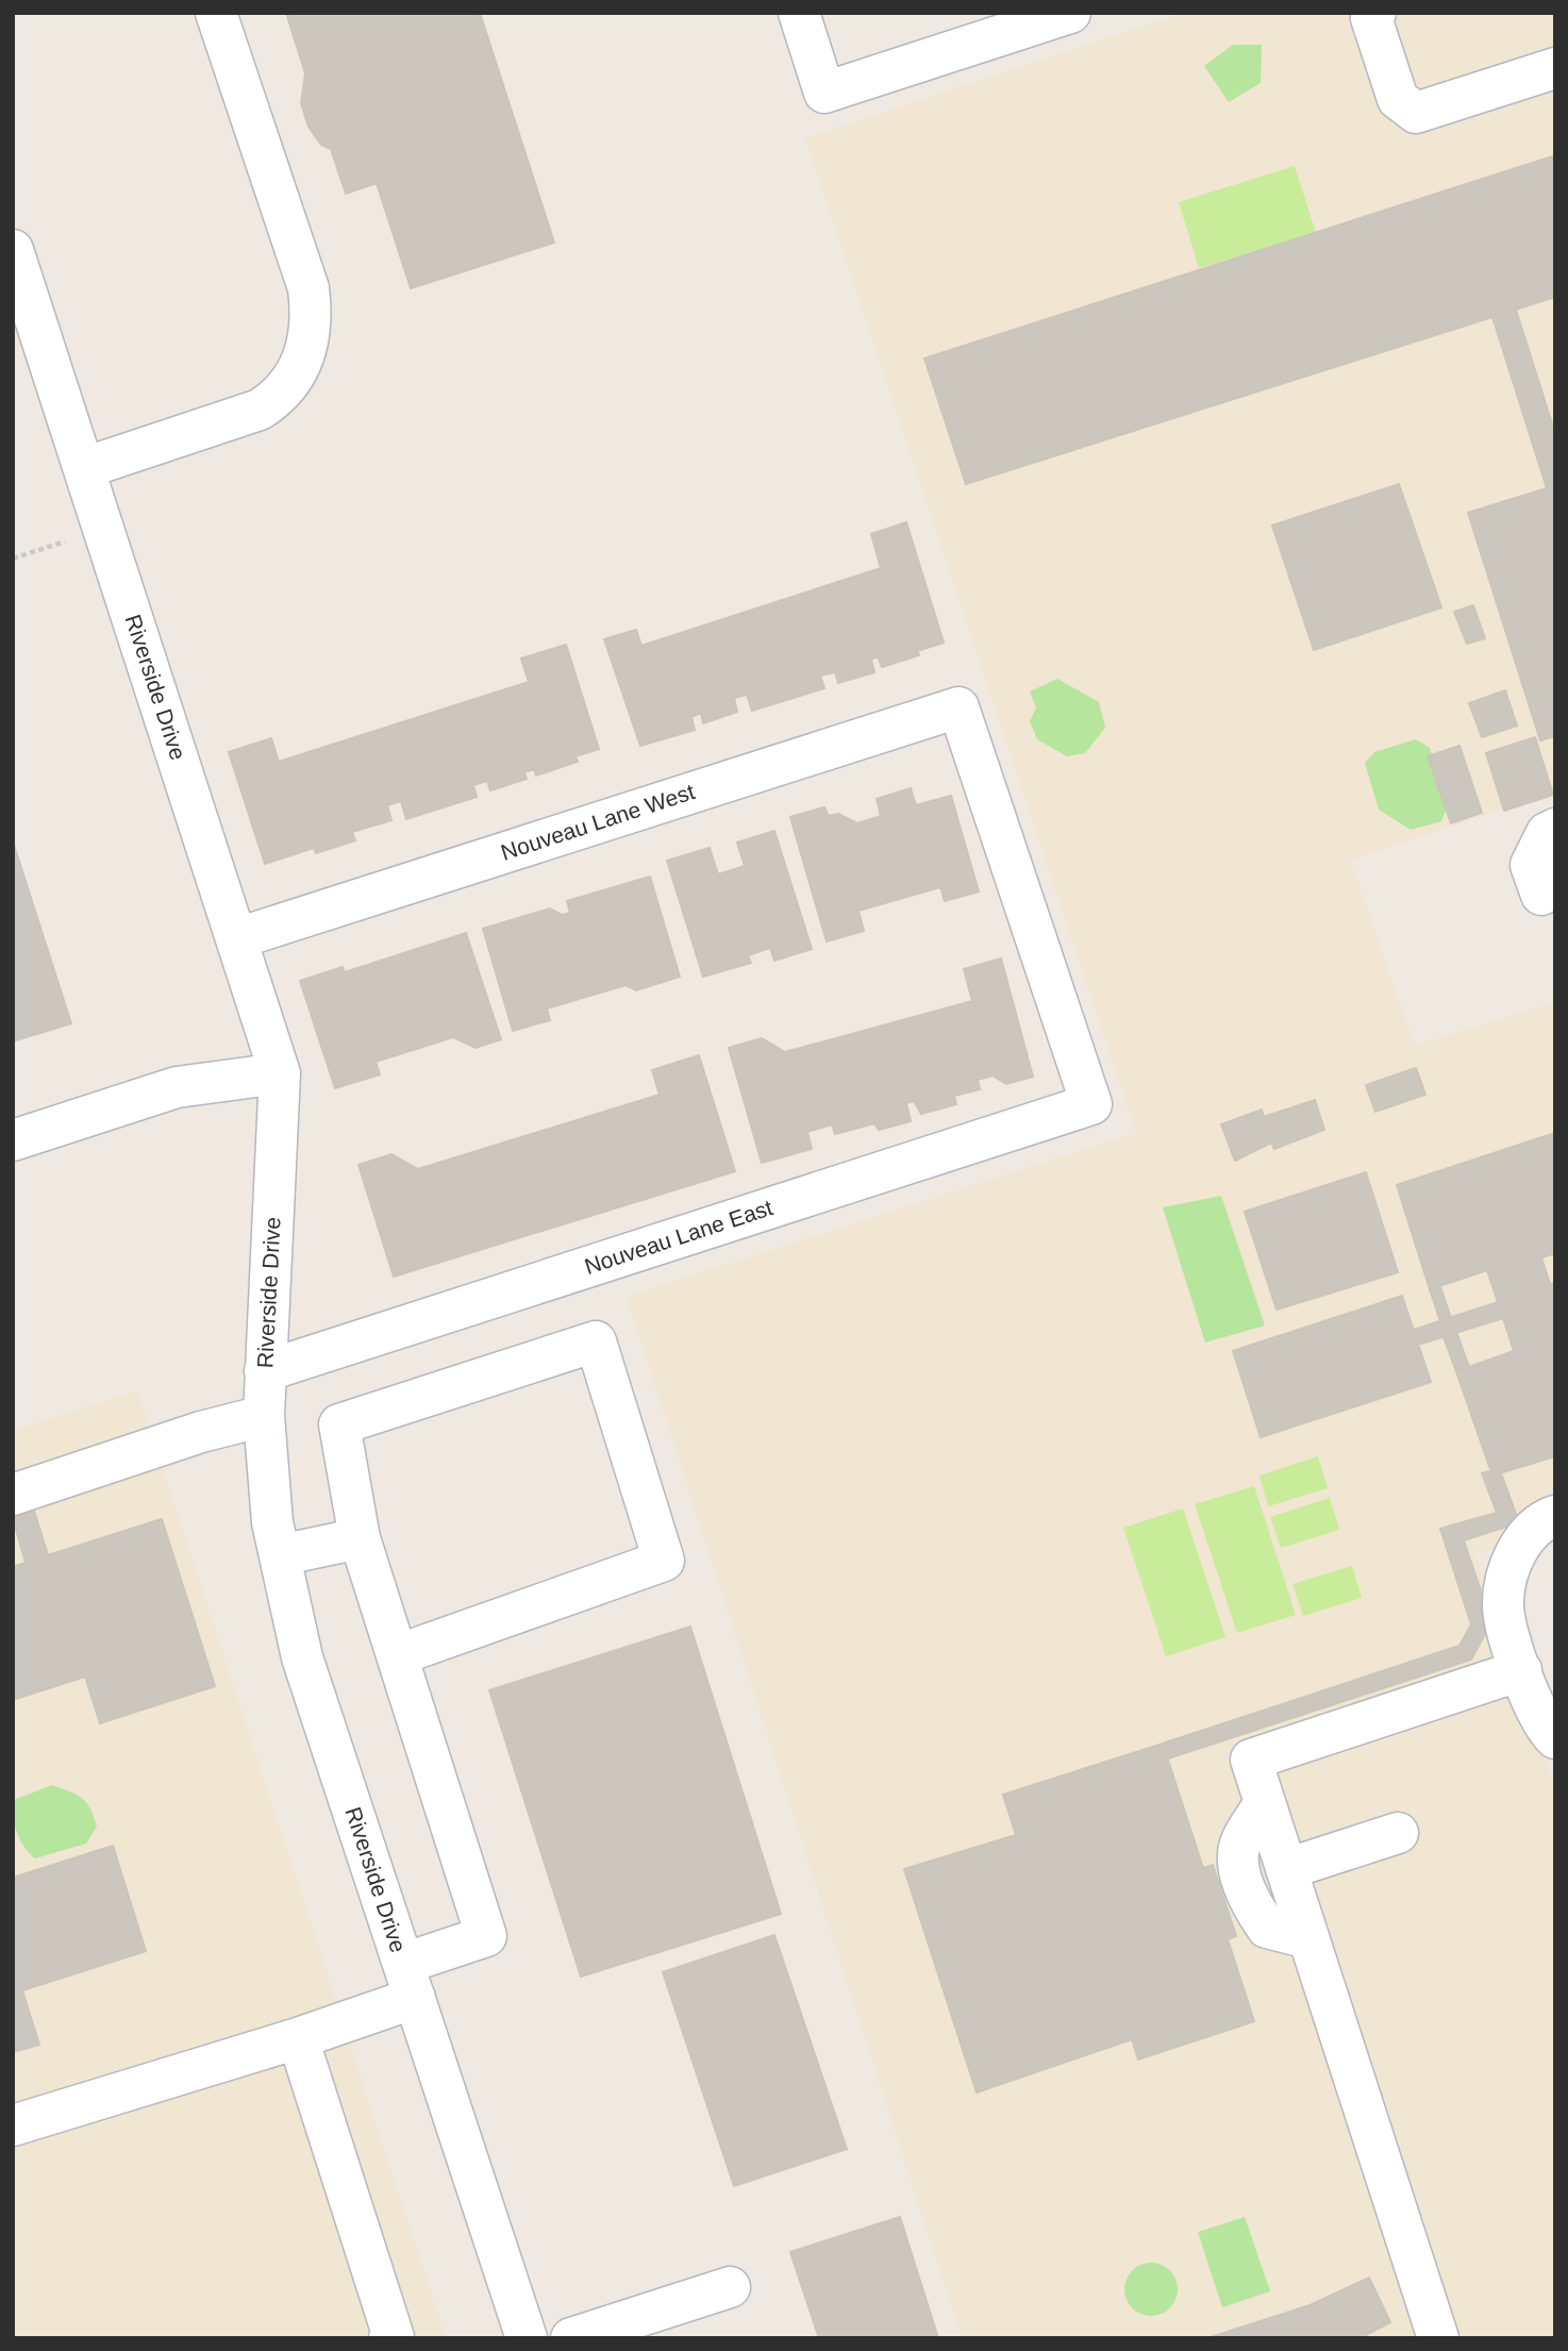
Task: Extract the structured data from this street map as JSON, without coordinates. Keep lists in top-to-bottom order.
{
  "streets": {
    "street": ["Riverside Drive", "Nouveau Lane West", "Nouveau Lane East"]
  },
  "crossings": [
    ["Riverside Drive", "Nouveau Lane West"],
    ["Riverside Drive", "Nouveau Lane East"],
    ["Nouveau Lane West", "Nouveau Lane East"]
  ]
}
